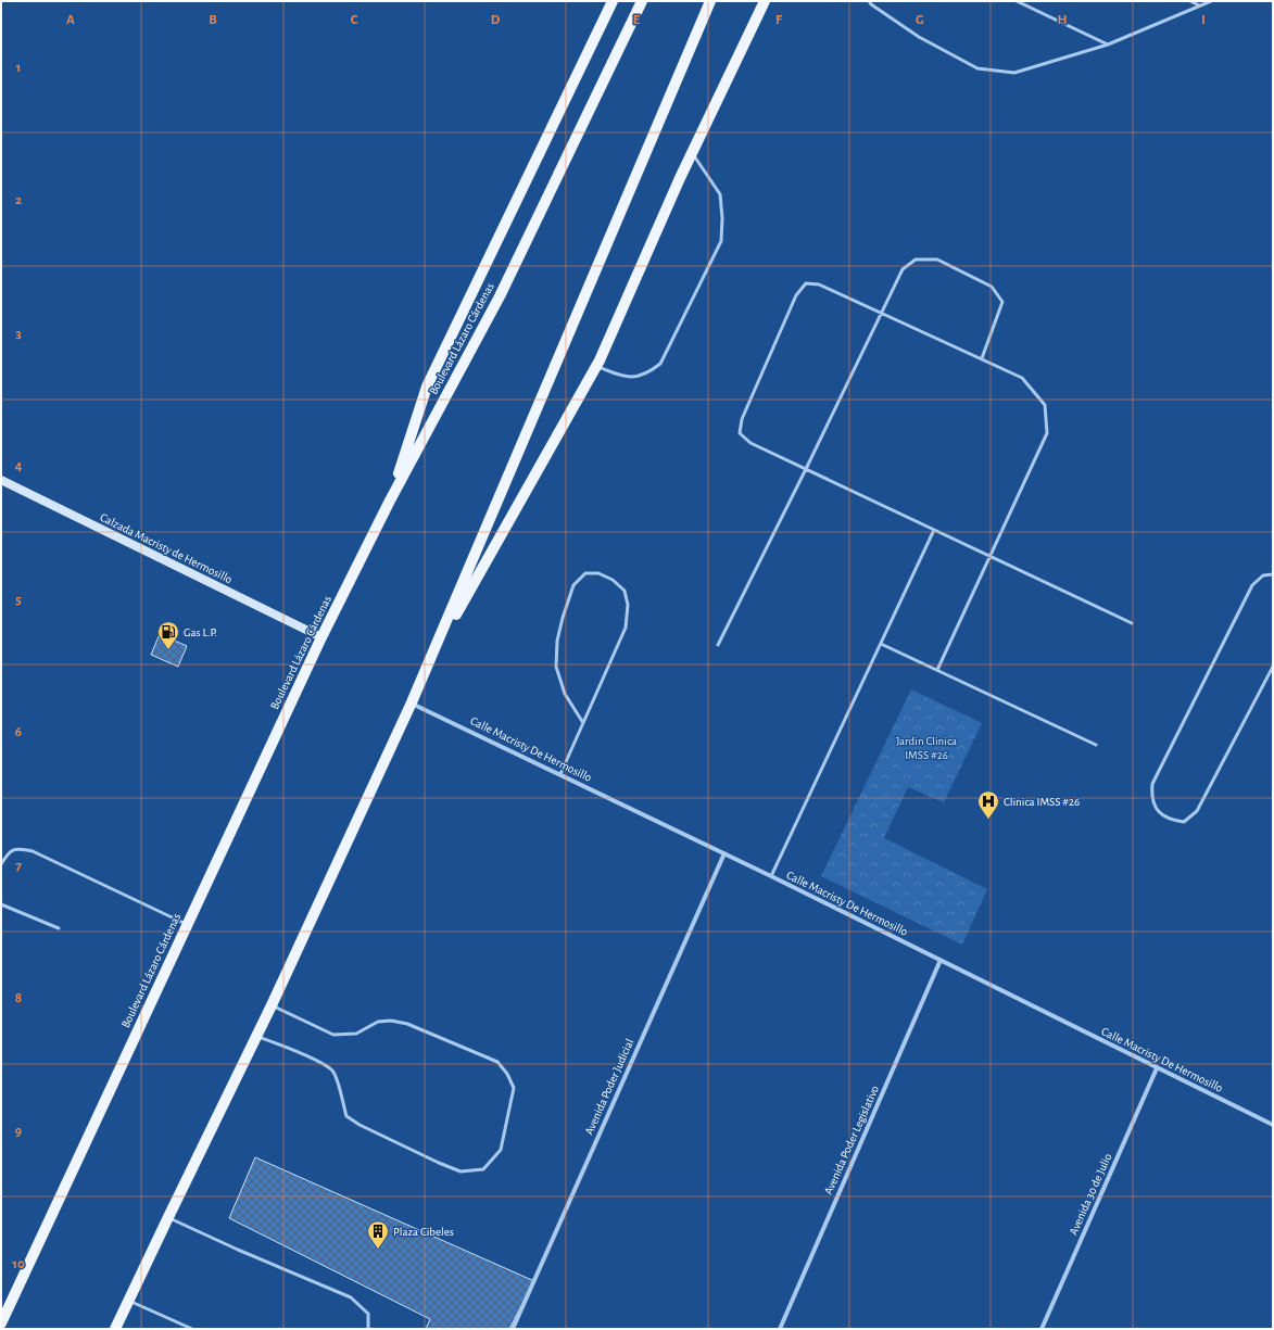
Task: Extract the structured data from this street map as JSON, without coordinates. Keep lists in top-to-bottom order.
{
  "streets": {
    "main road": ["Boulevard Lázaro Cárdenas", "Calzada Macristy de Hermosillo"],
    "street": [
      "Calle Macristy De Hermosillo",
      "Avenida Poder Judicial",
      "Avenida Poder Legislativo",
      "Avenida 30 de Julio"
    ]
  },
  "crossings": [
    ["Boulevard Lázaro Cárdenas", "Calzada Macristy de Hermosillo"],
    ["Calle Macristy De Hermosillo", "Avenida Poder Judicial"],
    ["Calle Macristy De Hermosillo", "Avenida Poder Legislativo"],
    ["Calle Macristy De Hermosillo", "Avenida 30 de Julio"]
  ],
  "parks": ["Jardin Clinica IMSS #26"],
  "places": {
    "fuel station": ["Gas L.P."],
    "hospital": ["Clinica IMSS #26"],
    "building": ["Plaza Cibeles"]
  },
  "grid": {
    "columns": [
      "A",
      "B",
      "C",
      "D",
      "E",
      "F",
      "G",
      "H",
      "I"
    ],
    "rows": [
      "1",
      "2",
      "3",
      "4",
      "5",
      "6",
      "7",
      "8",
      "9",
      "10"
    ]
  }
}
